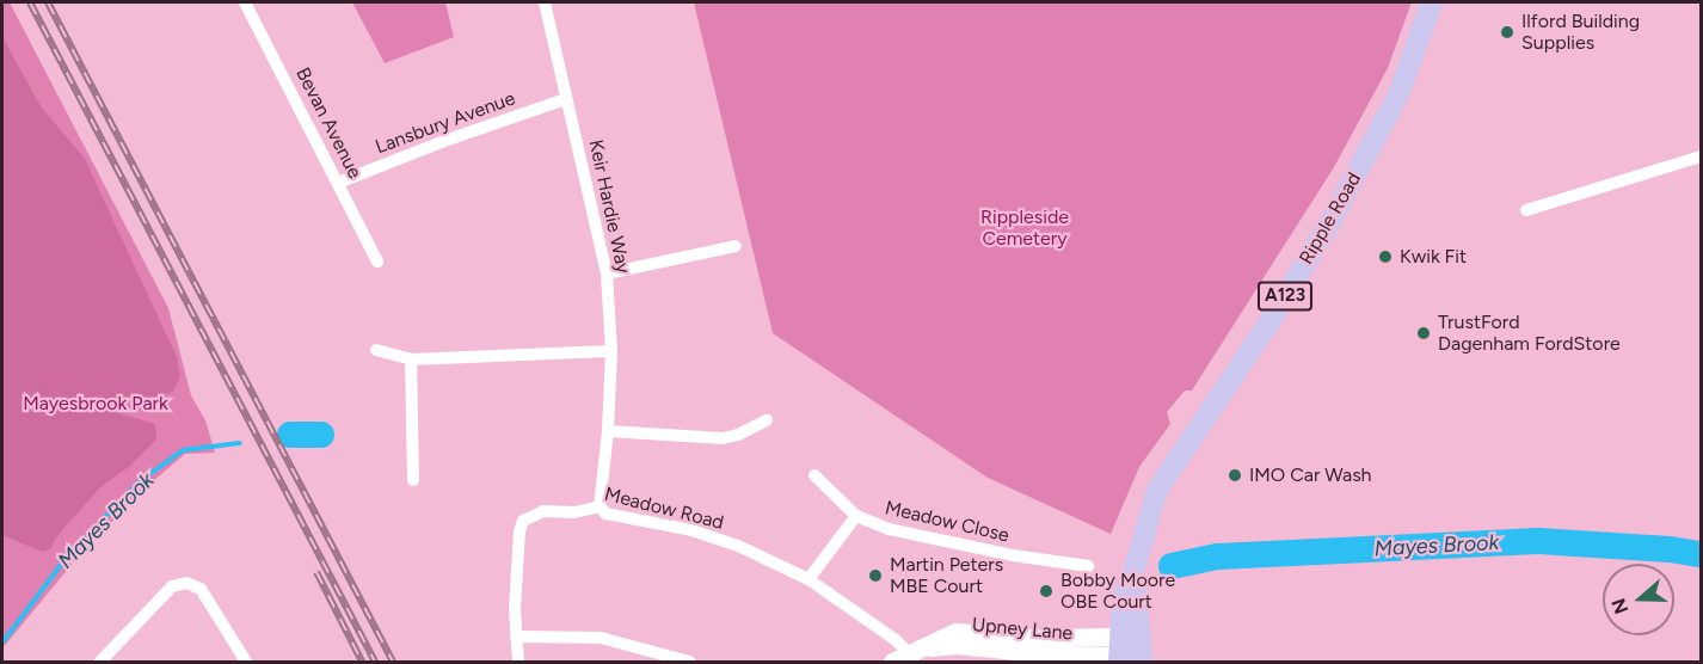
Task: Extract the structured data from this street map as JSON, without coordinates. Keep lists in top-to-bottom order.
{
  "streets": {
    "main road": ["Ripple Road", "A123"],
    "street": [
      "Bevan Avenue",
      "Lansbury Avenue",
      "Keir Hardie Way",
      "Meadow Road",
      "Meadow Close",
      "Upney Lane"
    ]
  },
  "crossings": [
    ["Bevan Avenue", "Lansbury Avenue"],
    ["Lansbury Avenue", "Keir Hardie Way"],
    ["Keir Hardie Way", "Meadow Road"],
    ["Ripple Road", "Upney Lane"],
    ["Meadow Road", "Upney Lane"]
  ],
  "water": ["Mayes Brook"],
  "parks": ["Rippleside Cemetery", "Mayesbrook Park"],
  "places": [
    "Ilford Building Supplies",
    "Kwik Fit",
    "TrustFord Dagenham FordStore",
    "IMO Car Wash",
    "Martin Peters MBE Court",
    "Bobby Moore OBE Court"
  ],
  "north": "left"
}
